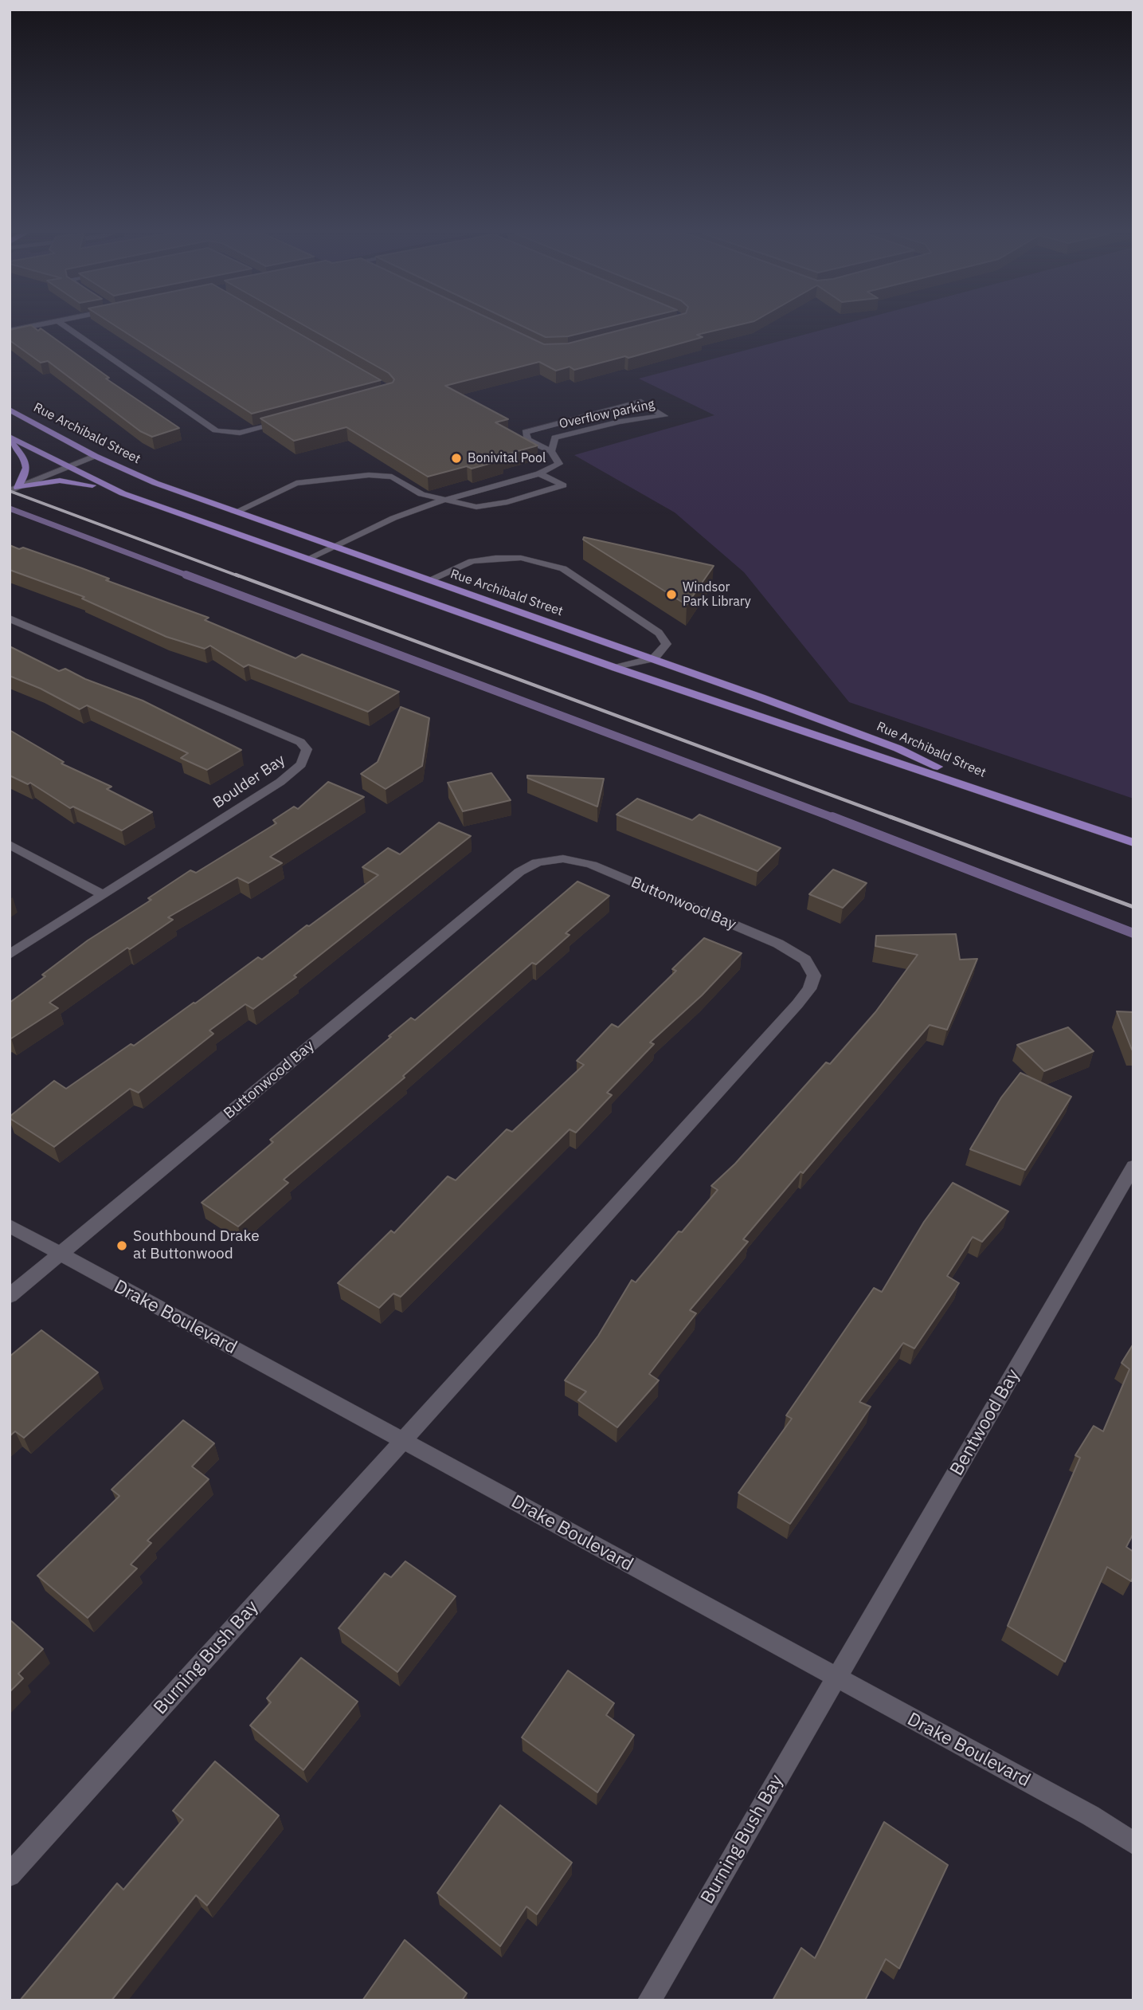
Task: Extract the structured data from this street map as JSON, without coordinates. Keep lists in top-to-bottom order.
{
  "streets": {
    "main road": ["Rue Archibald Street"],
    "street": [
      "Overflow parking",
      "Boulder Bay",
      "Buttonwood Bay",
      "Drake Boulevard",
      "Bentwood Bay",
      "Burning Bush Bay"
    ]
  },
  "crossings": [
    ["Buttonwood Bay", "Drake Boulevard"],
    ["Buttonwood Bay", "Burning Bush Bay"],
    ["Drake Boulevard", "Bentwood Bay"],
    ["Drake Boulevard", "Burning Bush Bay"],
    ["Bentwood Bay", "Burning Bush Bay"]
  ],
  "places": ["Bonivital Pool", "Windsor Park Library", "Southbound Drake at Buttonwood"]
}
